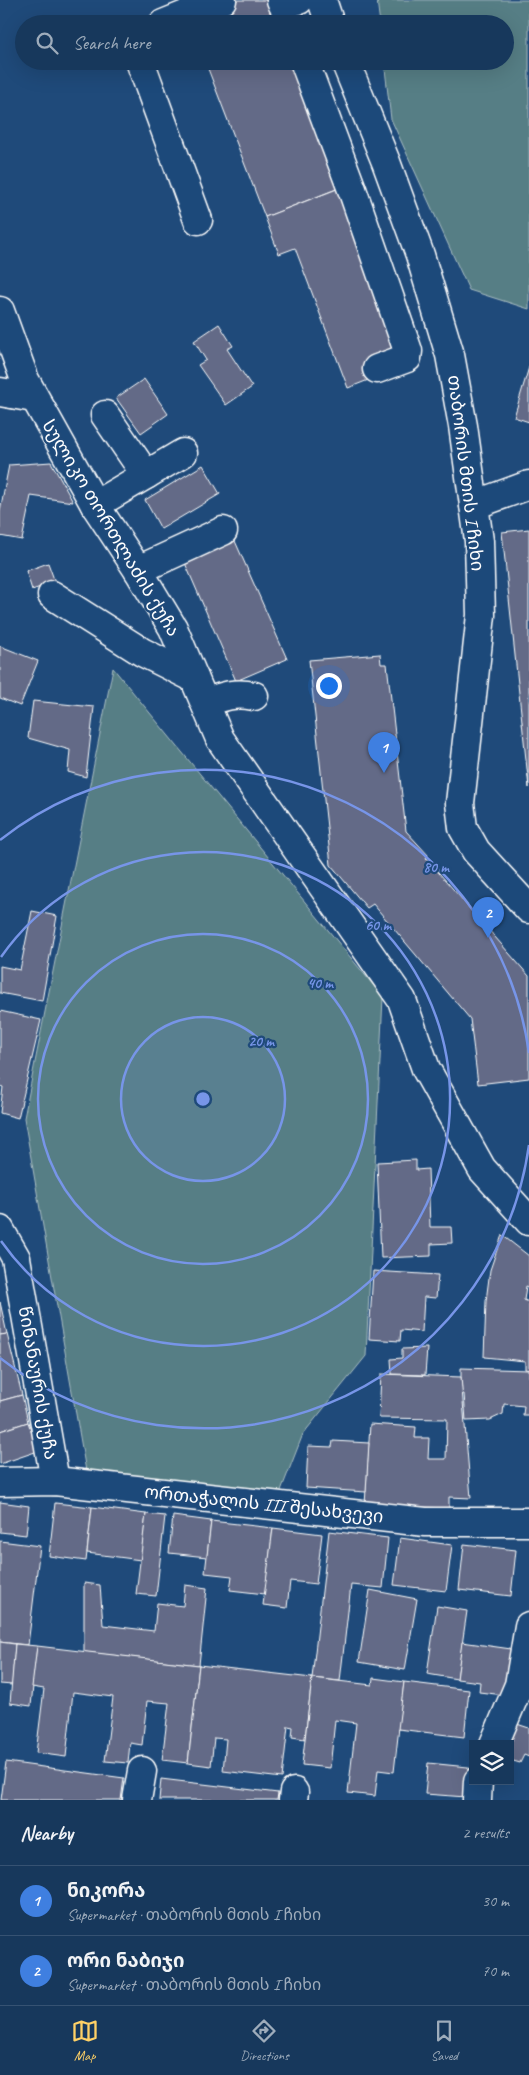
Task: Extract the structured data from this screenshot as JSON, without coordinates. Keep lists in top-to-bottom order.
{
  "streets": {
    "street": [
      "თაბორის მთის I ჩიხი",
      "სულიკო თორთლაძის ქუჩა",
      "წინანაურის ქუჩა",
      "ორთაჭალის III შესახვევი"
    ]
  },
  "crossings": [
    ["წინანაურის ქუჩა", "ორთაჭალის III შესახვევი"]
  ],
  "page": {
    "search": "Search here",
    "pins": ["1", "2"],
    "heading": ["Nearby", "2 results"],
    "list": [
      {
        "mark": "1",
        "name": "ნიკორა",
        "note": "Supermarket · თაბორის მთის I ჩიხი",
        "value": "30 m"
      },
      {
        "mark": "2",
        "name": "ორი ნაბიჯი",
        "note": "Supermarket · თაბორის მთის I ჩიხი",
        "value": "70 m"
      }
    ],
    "nav": ["Map", "Directions", "Saved"]
  },
  "rings": [
    "80 m",
    "60 m",
    "40 m",
    "20 m"
  ]
}
